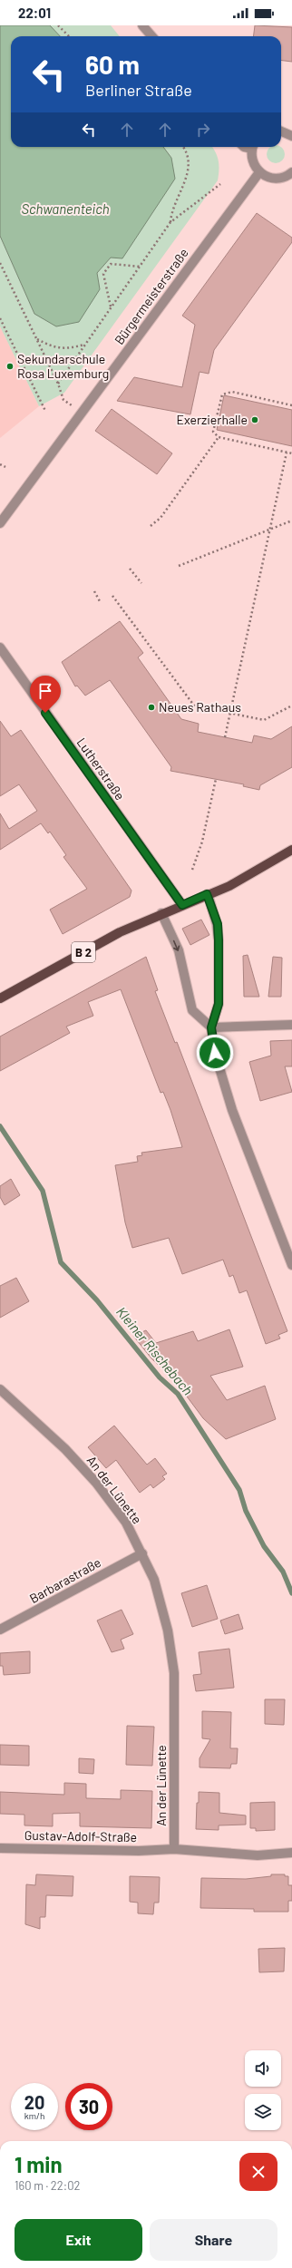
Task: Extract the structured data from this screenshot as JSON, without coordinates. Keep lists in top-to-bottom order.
{
  "streets": {
    "main road": ["B 2"],
    "street": [
      "Bürgermeisterstraße",
      "Lutherstraße",
      "An der Lünette",
      "Barbarastraße",
      "Gustav-Adolf-Straße"
    ]
  },
  "crossings": [
    ["Lutherstraße", "B 2"],
    ["An der Lünette", "Barbarastraße"],
    ["An der Lünette", "Gustav-Adolf-Straße"]
  ],
  "water": ["Schwanenteich", "Kleiner Rischebach"],
  "places": ["Sekundarschule Rosa Luxemburg", "Exerzierhalle", "Neues Rathaus"],
  "page": {
    "status": "22:01",
    "turn": ["60 m", "Berliner Straße"],
    "speed": "20 km/h",
    "limit": "30",
    "heading": ["1 min", "160 m · 22:02"],
    "buttons": ["Exit", "Share"]
  }
}
